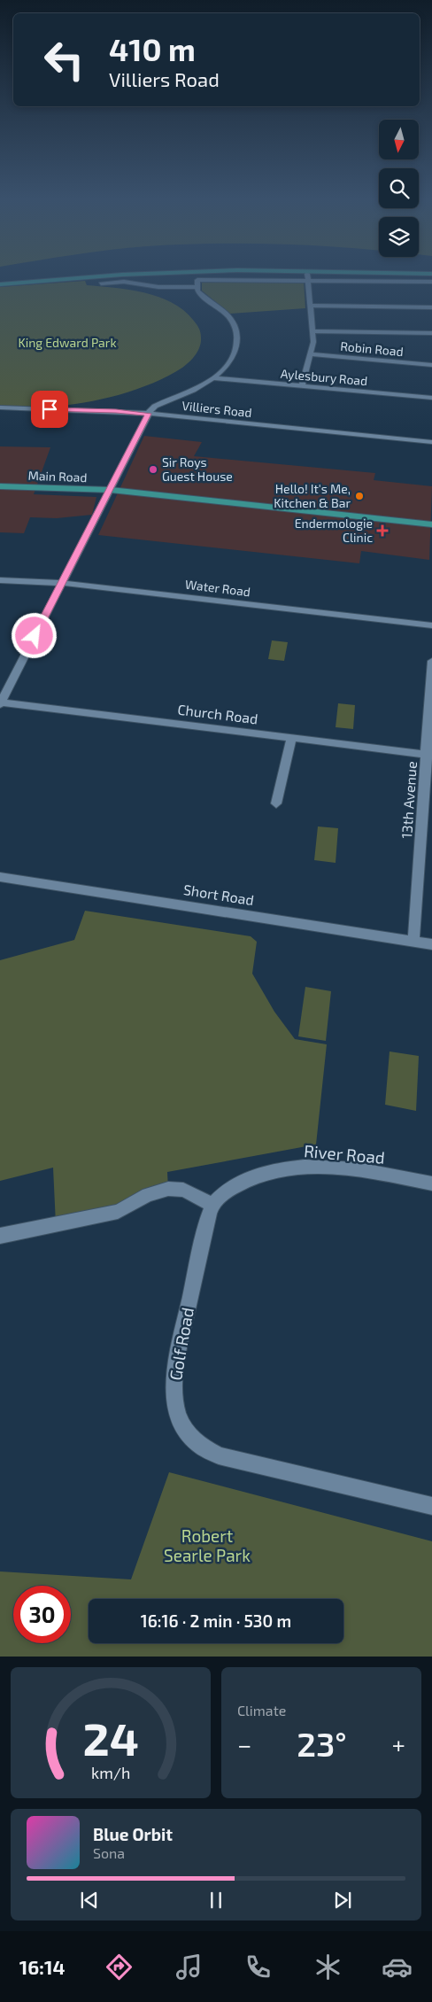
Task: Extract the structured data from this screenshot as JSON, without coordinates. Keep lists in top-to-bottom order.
{
  "streets": {
    "main road": ["Main Road"],
    "street": [
      "Robin Road",
      "Aylesbury Road",
      "Villiers Road",
      "Water Road",
      "Church Road",
      "13th Avenue",
      "Short Road",
      "River Road",
      "Golf Road"
    ]
  },
  "crossings": [
    ["Church Road", "13th Avenue"],
    ["13th Avenue", "Short Road"],
    ["River Road", "Golf Road"]
  ],
  "parks": ["King Edward Park", "Robert Searle Park"],
  "places": {
    "other": ["Sir Roys Guest House", "Hello! It's Me, Kitchen & Bar"],
    "health": ["Endermologie Clinic"]
  },
  "north": "bottom",
  "page": {
    "turn": ["410 m", "Villiers Road"],
    "limit": "30",
    "trip": "16:16 · 2 min · 530 m",
    "tile": "Climate",
    "heat": ["−", "23°", "+"],
    "song": ["Blue Orbit", "Sona"],
    "tabs": "16:14",
    "gauge": ["24", "km/h"]
  }
}
